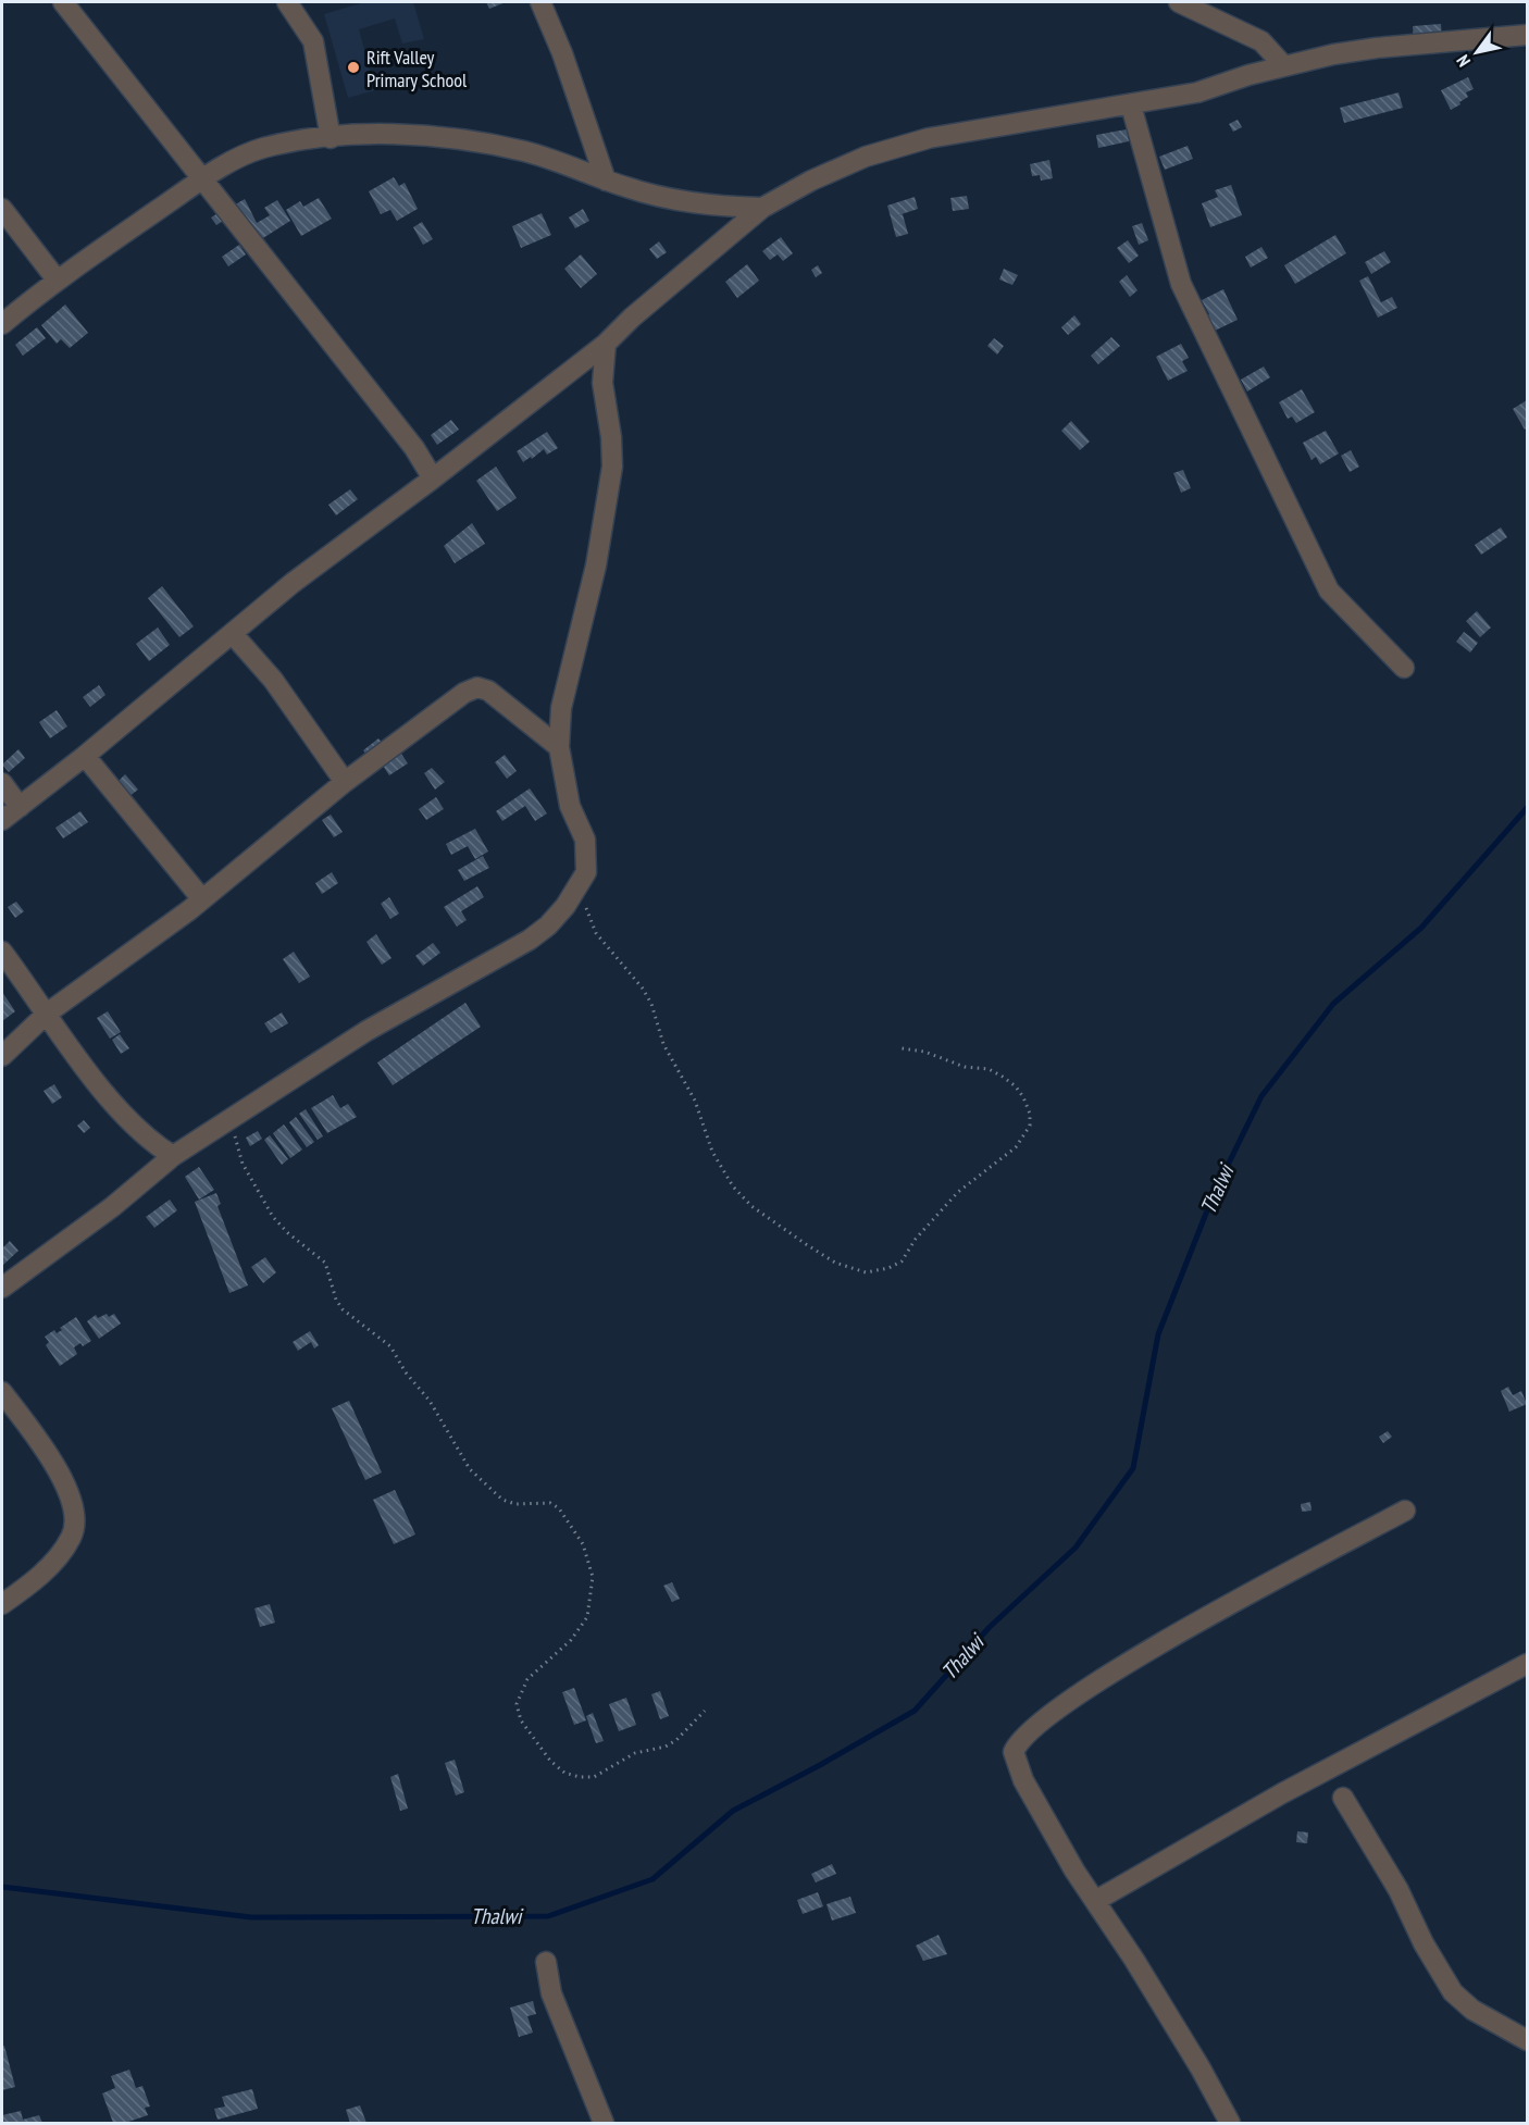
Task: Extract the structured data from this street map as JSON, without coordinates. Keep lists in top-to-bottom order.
{
  "water": ["Thalwi"],
  "places": ["Rift Valley Primary School"],
  "north": "bottom left"
}
